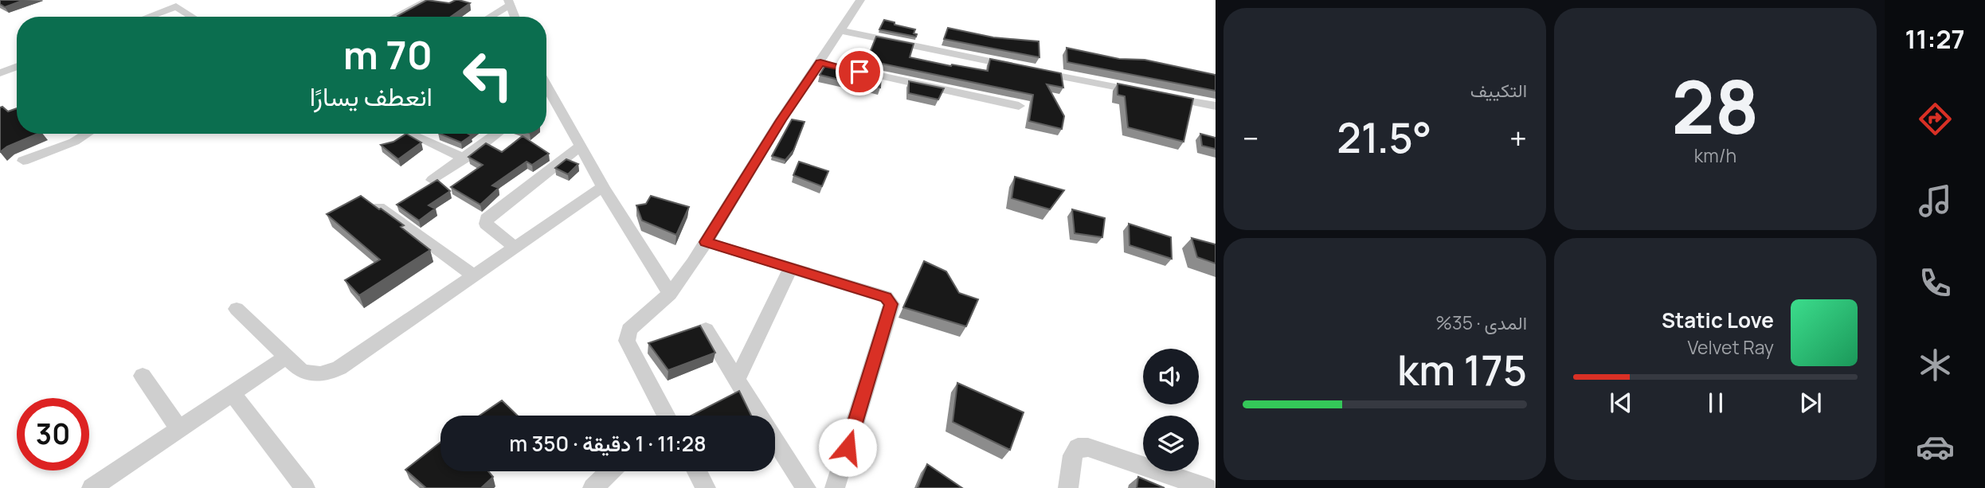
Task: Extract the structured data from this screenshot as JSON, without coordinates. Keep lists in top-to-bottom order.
{
  "page": {
    "tabs": "11:27",
    "tile": [
      ["28", "km/h"],
      "التكييف",
      ["المدى · 35%", "175 km"]
    ],
    "turn": ["70 m", "انعطف يسارًا"],
    "heat": ["−", "21.5°", "+"],
    "song": ["Static Love", "Velvet Ray"],
    "limit": "30",
    "trip": "11:28 · 1 دقيقة · 350 m"
  }
}
